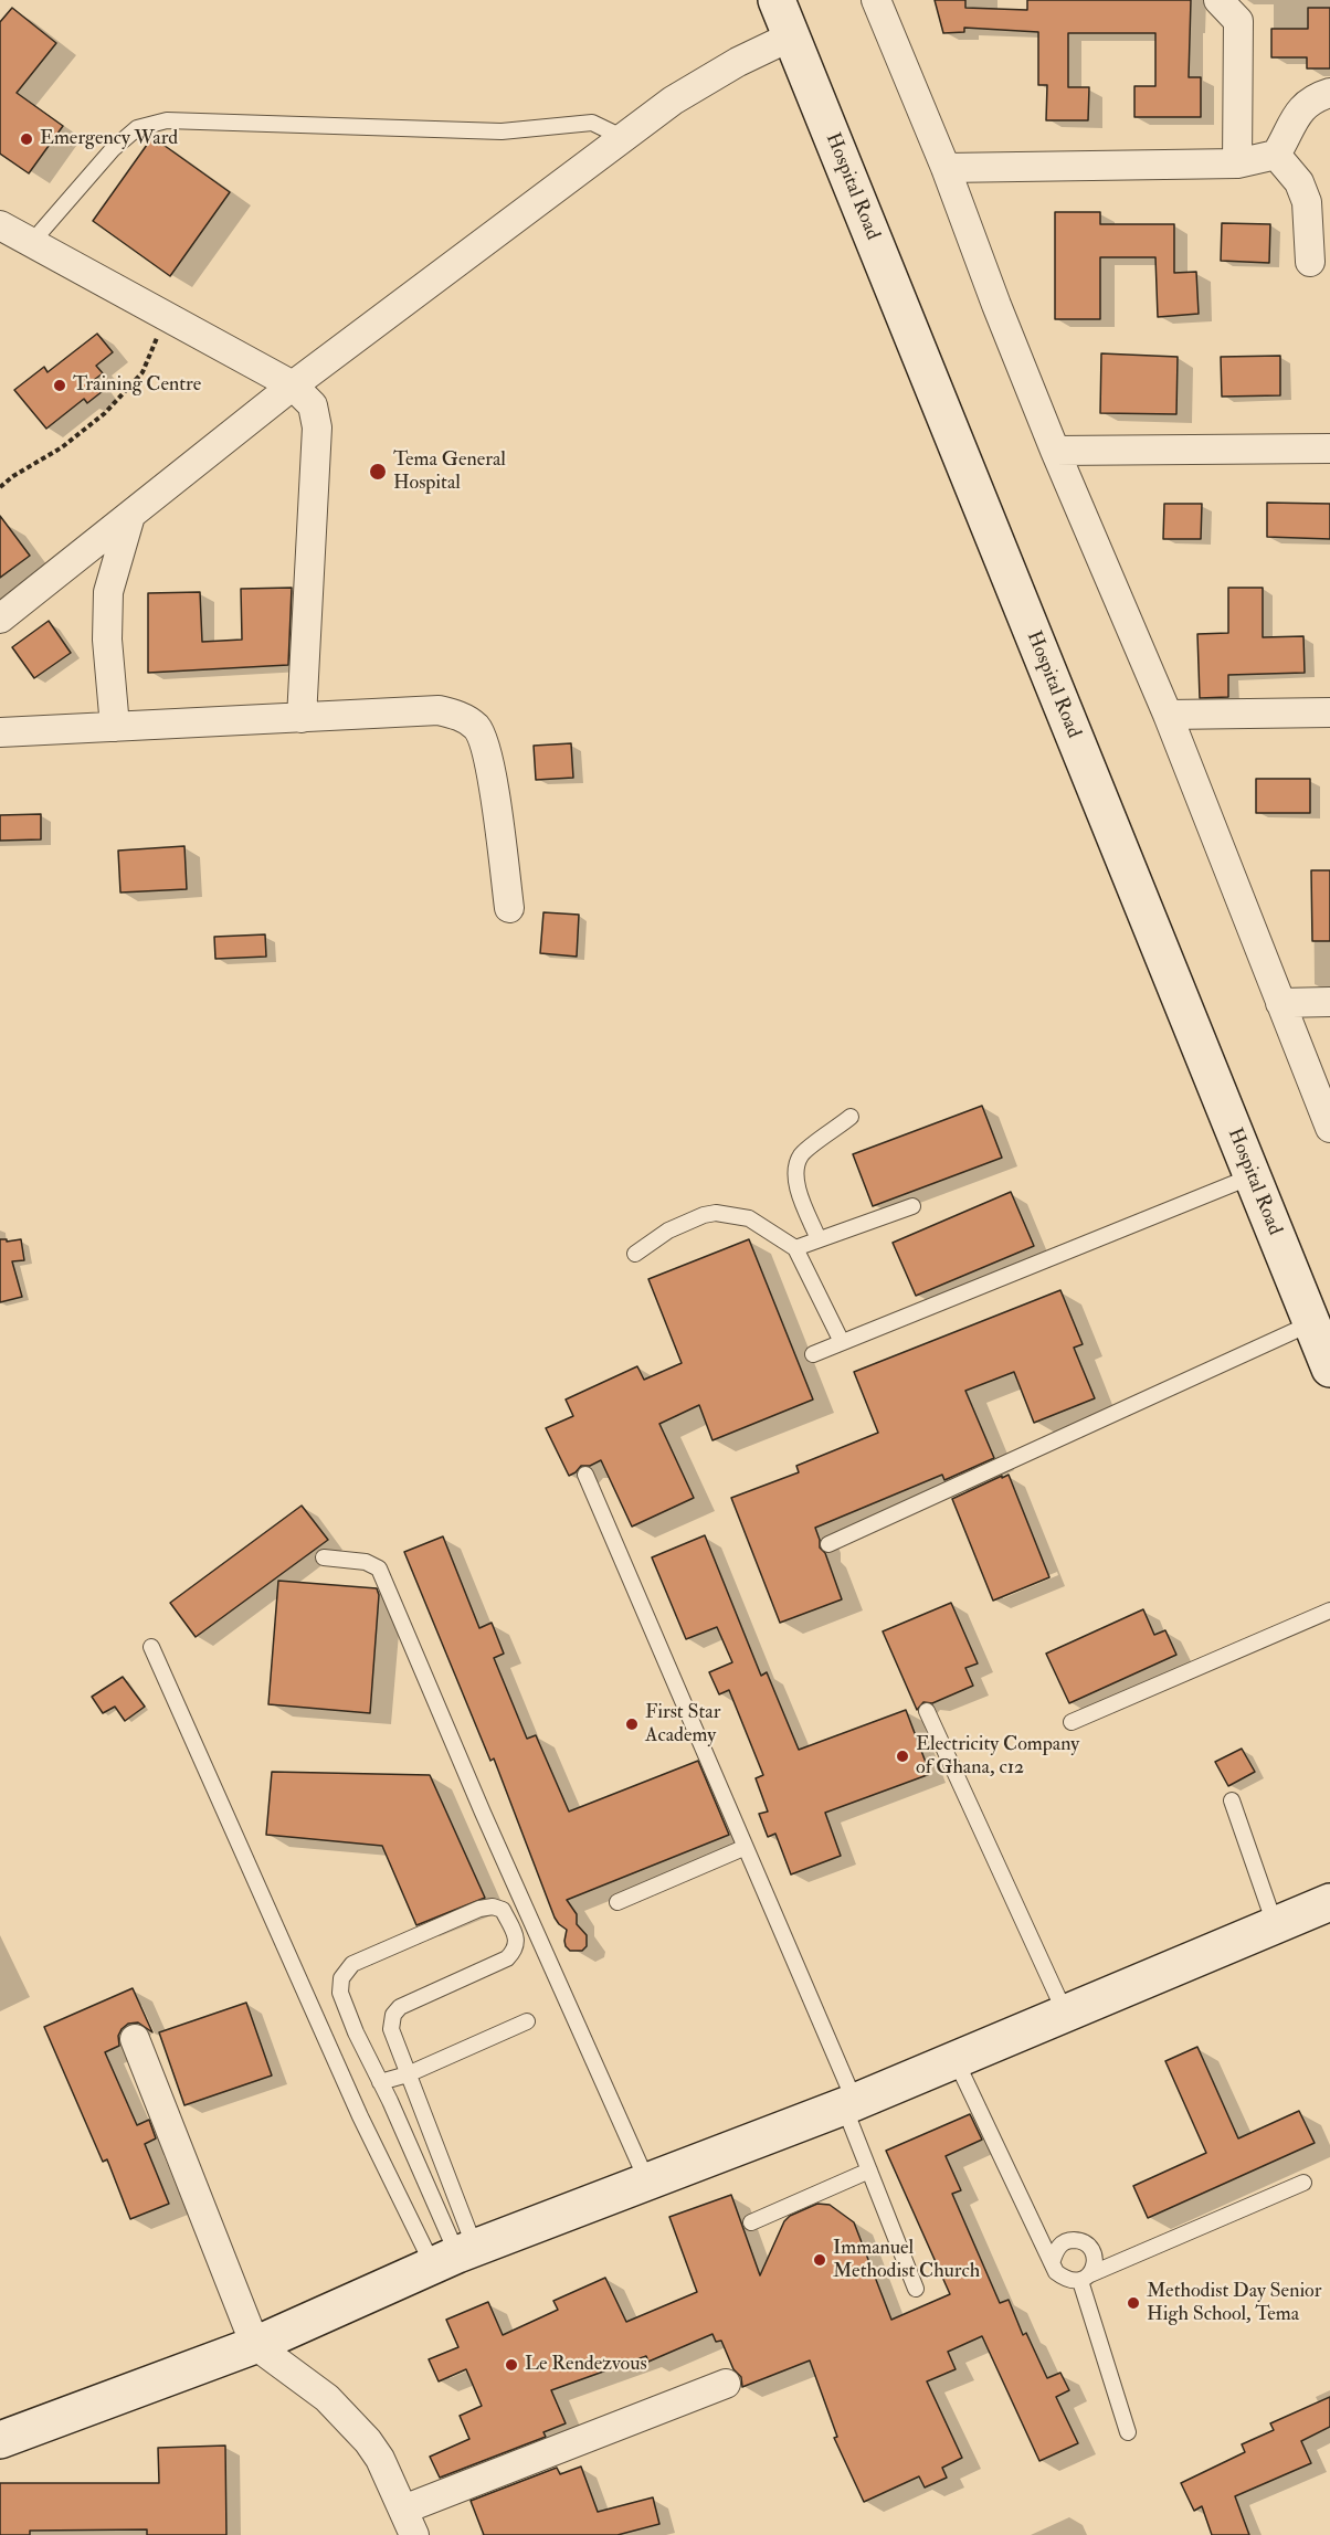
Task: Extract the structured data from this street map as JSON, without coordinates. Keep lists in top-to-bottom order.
{
  "streets": {
    "main road": ["Hospital Road"]
  },
  "places": [
    "Emergency Ward",
    "Training Centre",
    "Tema General Hospital",
    "First Star Academy",
    "Electricity Company of Ghana, c12",
    "Immanuel Methodist Church",
    "Methodist Day Senior High School, Tema",
    "Le Rendezvous"
  ]
}
